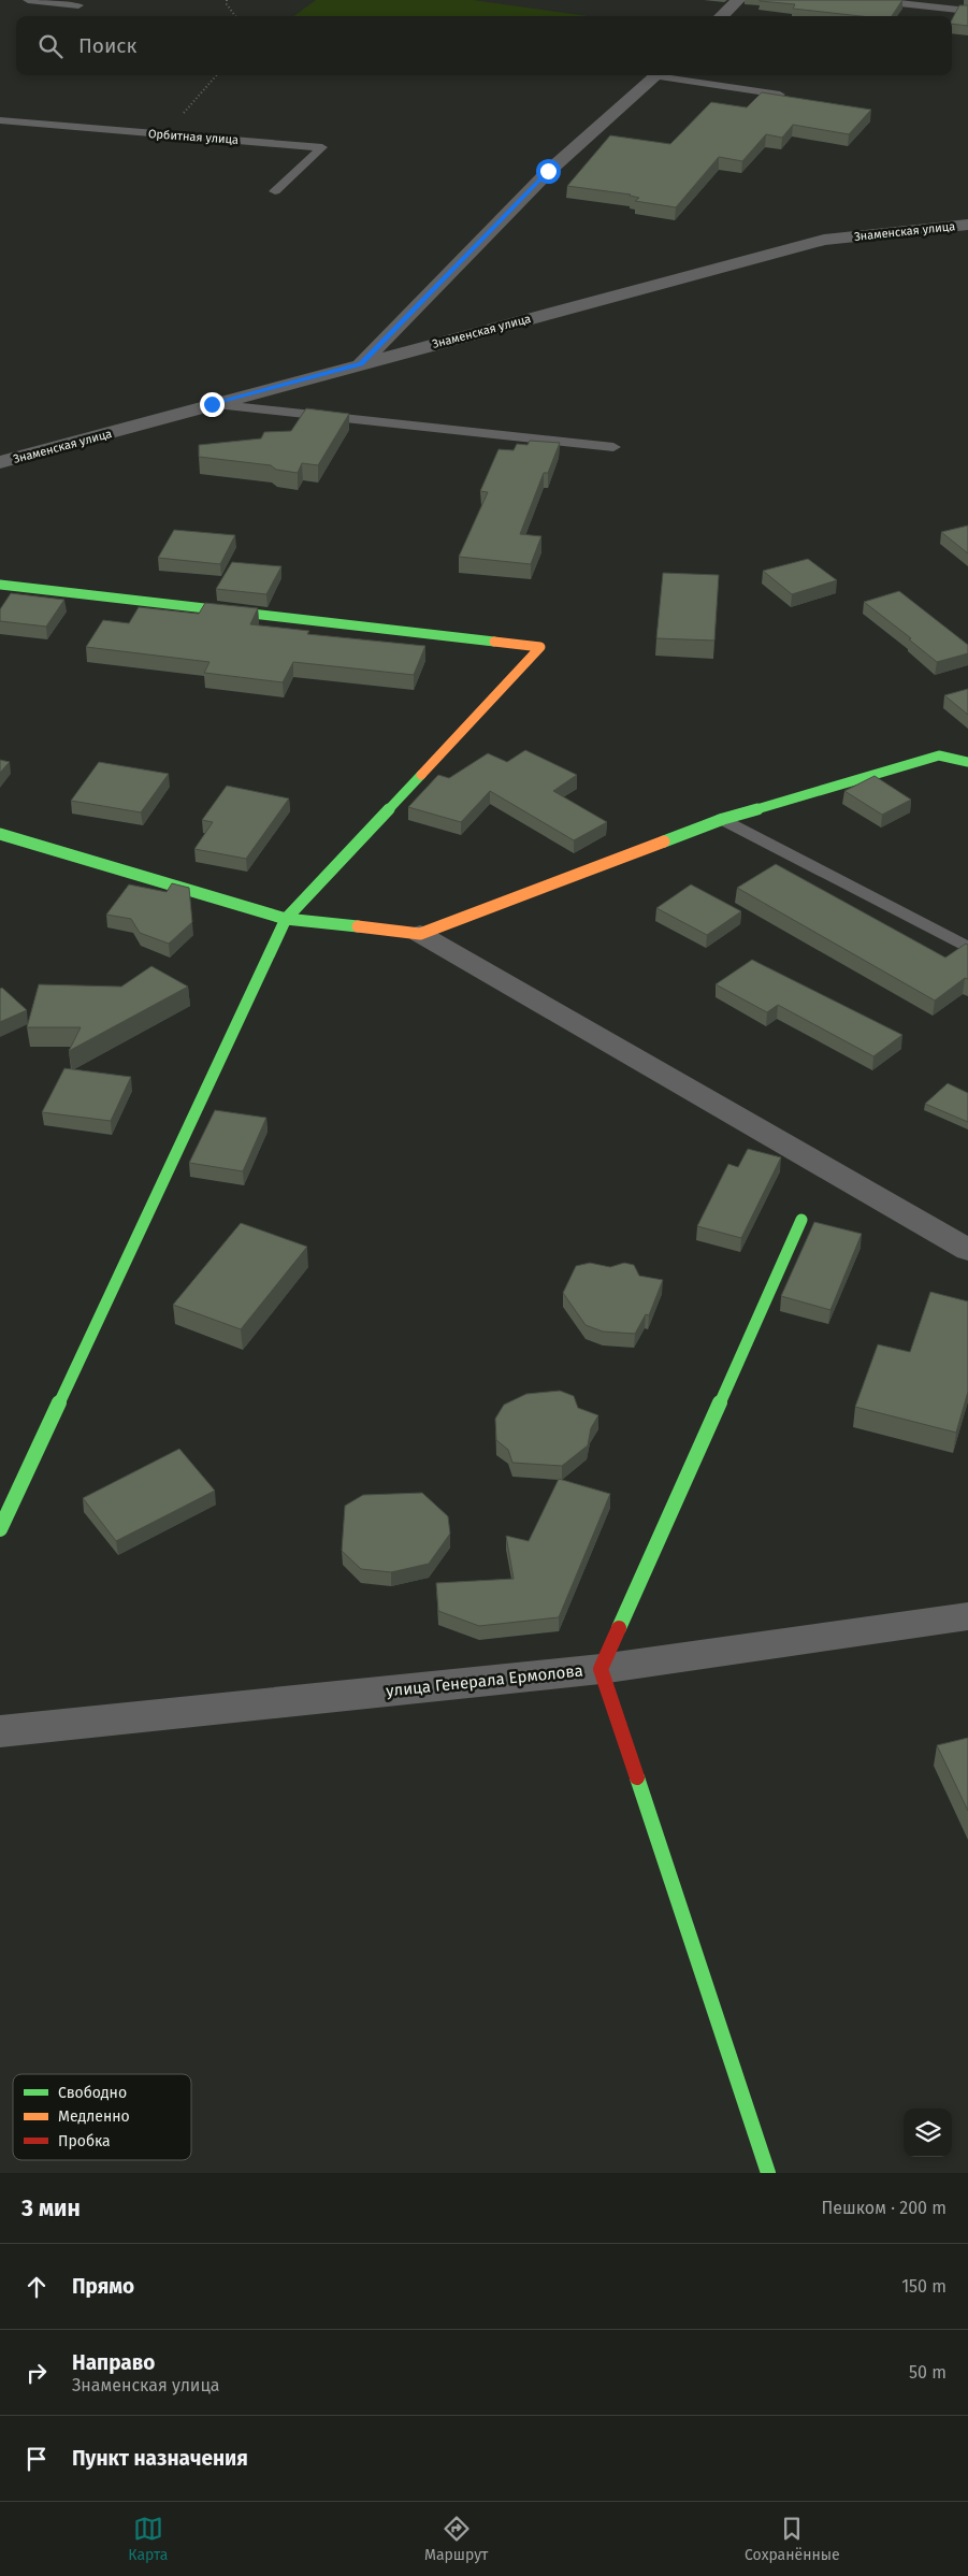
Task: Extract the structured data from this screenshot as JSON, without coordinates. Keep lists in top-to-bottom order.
{
  "streets": {
    "street": ["Знаменская улица", "улица Генерала Ермолова"],
    "lane": ["Орбитная улица"]
  },
  "legend": ["Свободно", "Медленно", "Пробка"],
  "page": {
    "search": "Поиск",
    "heading": ["3 мин", "Пешком · 200 m"],
    "list": [
      ["Прямо", "150 m"],
      ["Направо", "Знаменская улица", "50 m"],
      "Пункт назначения"
    ],
    "nav": ["Карта", "Маршрут", "Сохранённые"]
  }
}
